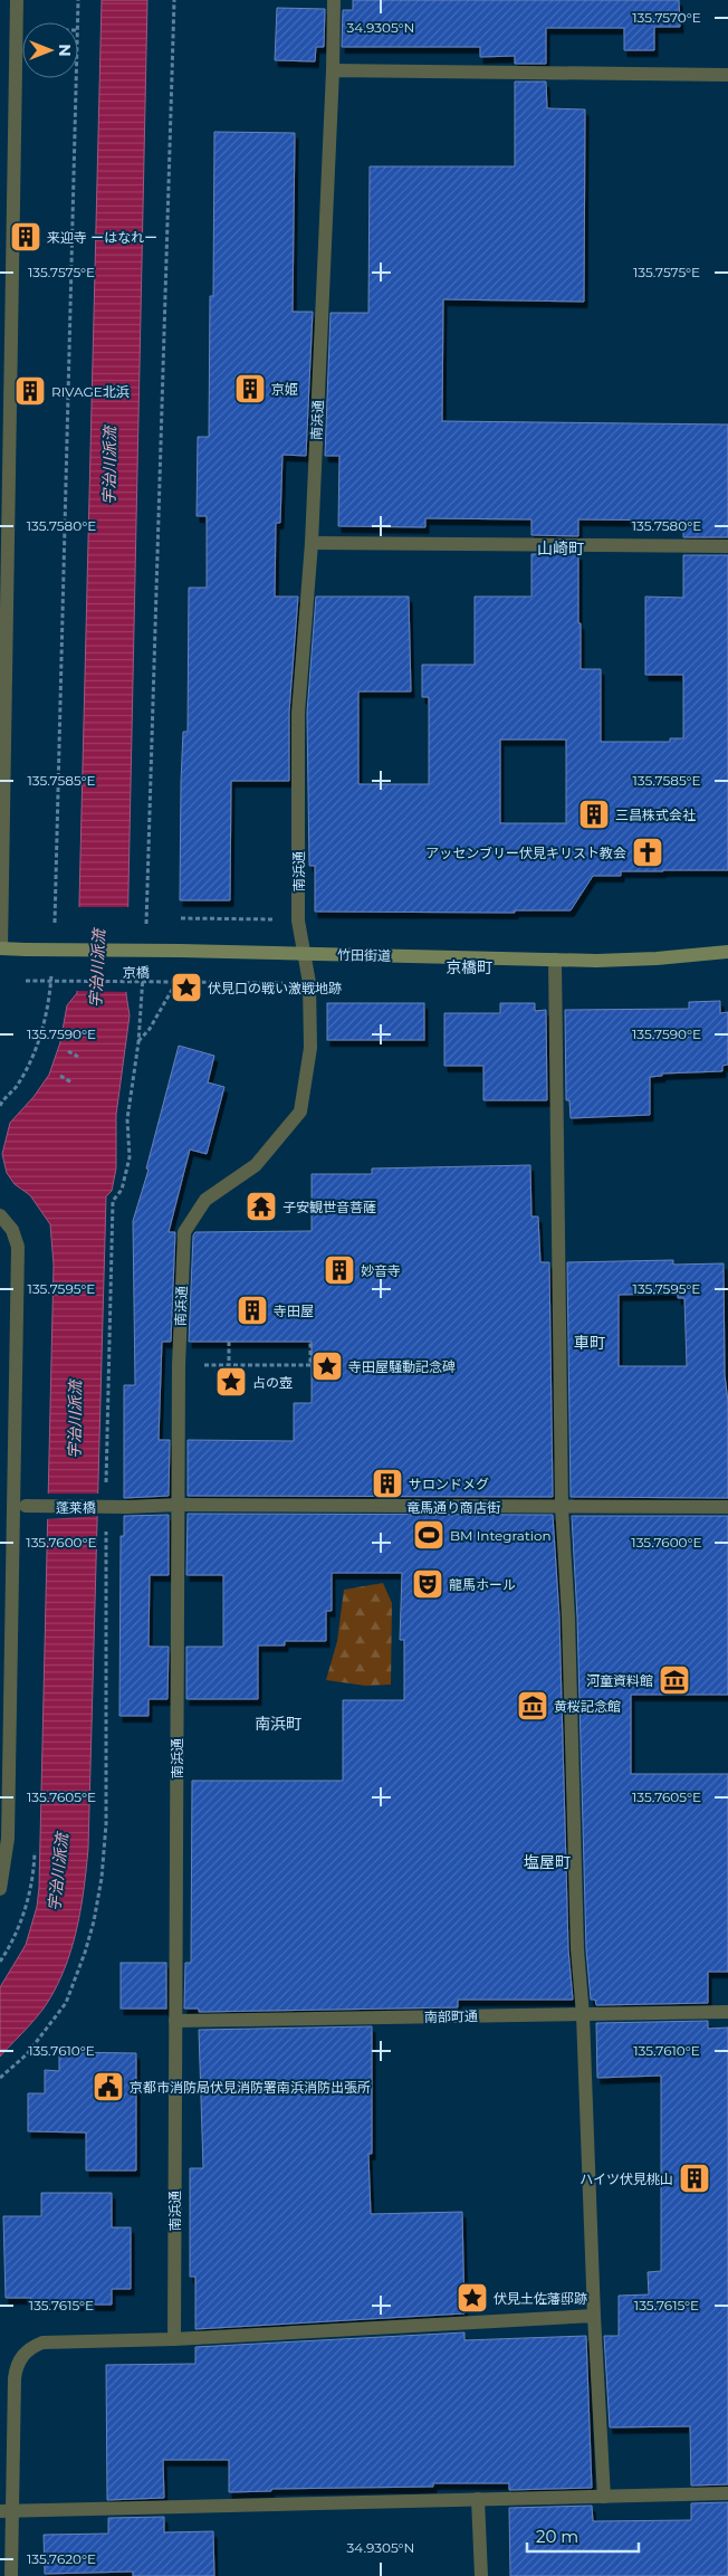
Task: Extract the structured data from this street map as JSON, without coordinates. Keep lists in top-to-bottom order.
{
  "streets": {
    "main road": ["竹田街道"],
    "street": [
      "南浜通",
      "蓬莱橋",
      "竜馬通り商店街",
      "南部町通"
    ],
    "path": ["京橋"]
  },
  "crossings": [
    ["南浜通", "竹田街道"],
    ["南浜通", "京橋"],
    ["南浜通", "竜馬通り商店街"],
    ["南浜通", "南部町通"],
    ["蓬莱橋", "竜馬通り商店街"]
  ],
  "districts": [
    "山崎町",
    "京橋町",
    "車町",
    "南浜町",
    "塩屋町"
  ],
  "water": ["宇治川派流"],
  "places": {
    "building": [
      "来迎寺 ーはなれー",
      "京姫",
      "RIVAGE北浜",
      "三昌株式会社",
      "妙音寺",
      "寺田屋",
      "サロンドメグ",
      "ハイツ伏見桃山"
    ],
    "church": ["アッセンブリー伏見キリスト教会"],
    "place": [
      "伏見口の戦い激戦地跡",
      "寺田屋騒動記念碑",
      "占の壺",
      "伏見土佐藩邸跡"
    ],
    "temple": ["子安観世音菩薩"],
    "sports": ["BM Integration"],
    "theatre": ["龍馬ホール"],
    "museum": ["河童資料館", "黄桜記念館"],
    "public building": ["京都市消防局伏見消防署南浜消防出張所"]
  },
  "scale_bar": "20 m",
  "north": "right",
  "coordinates": [
    "135.7570°E",
    "34.9305°N",
    "135.7575°E",
    "135.7580°E",
    "135.7585°E",
    "135.7590°E",
    "135.7595°E",
    "135.7600°E",
    "135.7605°E",
    "135.7610°E",
    "135.7615°E",
    "135.7620°E"
  ]
}
